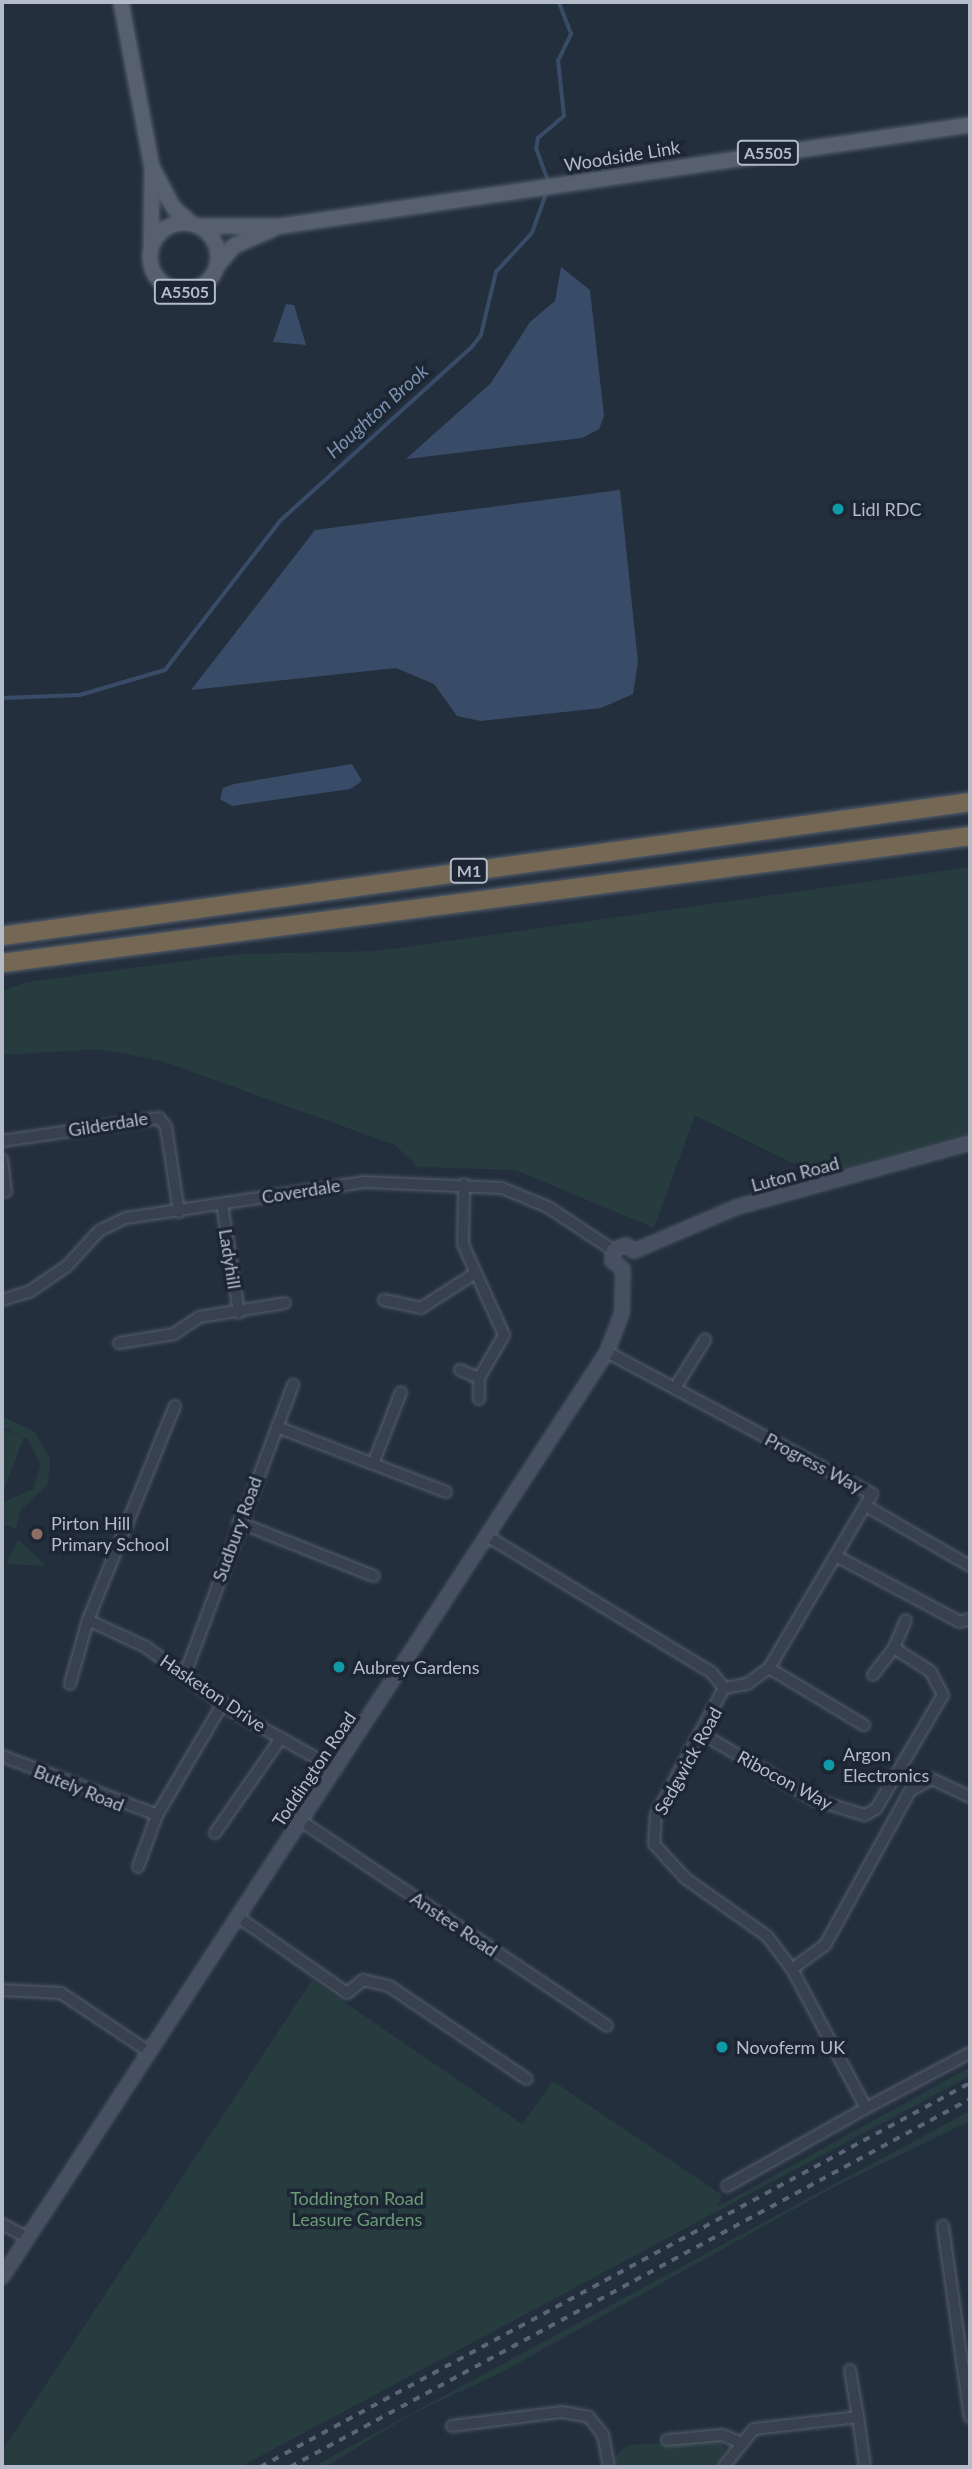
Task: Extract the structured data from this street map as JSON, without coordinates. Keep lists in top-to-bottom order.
{
  "streets": {
    "highway": ["M1"],
    "main road": [
      "A5505",
      "Woodside Link",
      "Luton Road",
      "Toddington Road"
    ],
    "street": [
      "Gilderdale",
      "Coverdale",
      "Ladyhill",
      "Progress Way",
      "Sudbury Road",
      "Hasketon Drive",
      "Sedgwick Road",
      "Ribocon Way",
      "Butely Road",
      "Anstee Road"
    ]
  },
  "crossings": [
    ["A5505", "Woodside Link"],
    ["Gilderdale", "Coverdale"],
    ["Luton Road", "Coverdale"],
    ["Luton Road", "Toddington Road"],
    ["Coverdale", "Ladyhill"],
    ["Coverdale", "Toddington Road"],
    ["Progress Way", "Sedgwick Road"],
    ["Progress Way", "Toddington Road"],
    ["Sudbury Road", "Hasketon Drive"],
    ["Hasketon Drive", "Toddington Road"],
    ["Sedgwick Road", "Toddington Road"],
    ["Sedgwick Road", "Ribocon Way"],
    ["Toddington Road", "Anstee Road"]
  ],
  "water": ["Houghton Brook"],
  "parks": ["Toddington Road Leasure Gardens"],
  "places": [
    "Lidl RDC",
    "Pirton Hill Primary School",
    "Aubrey Gardens",
    "Argon Electronics",
    "Novoferm UK"
  ]
}
